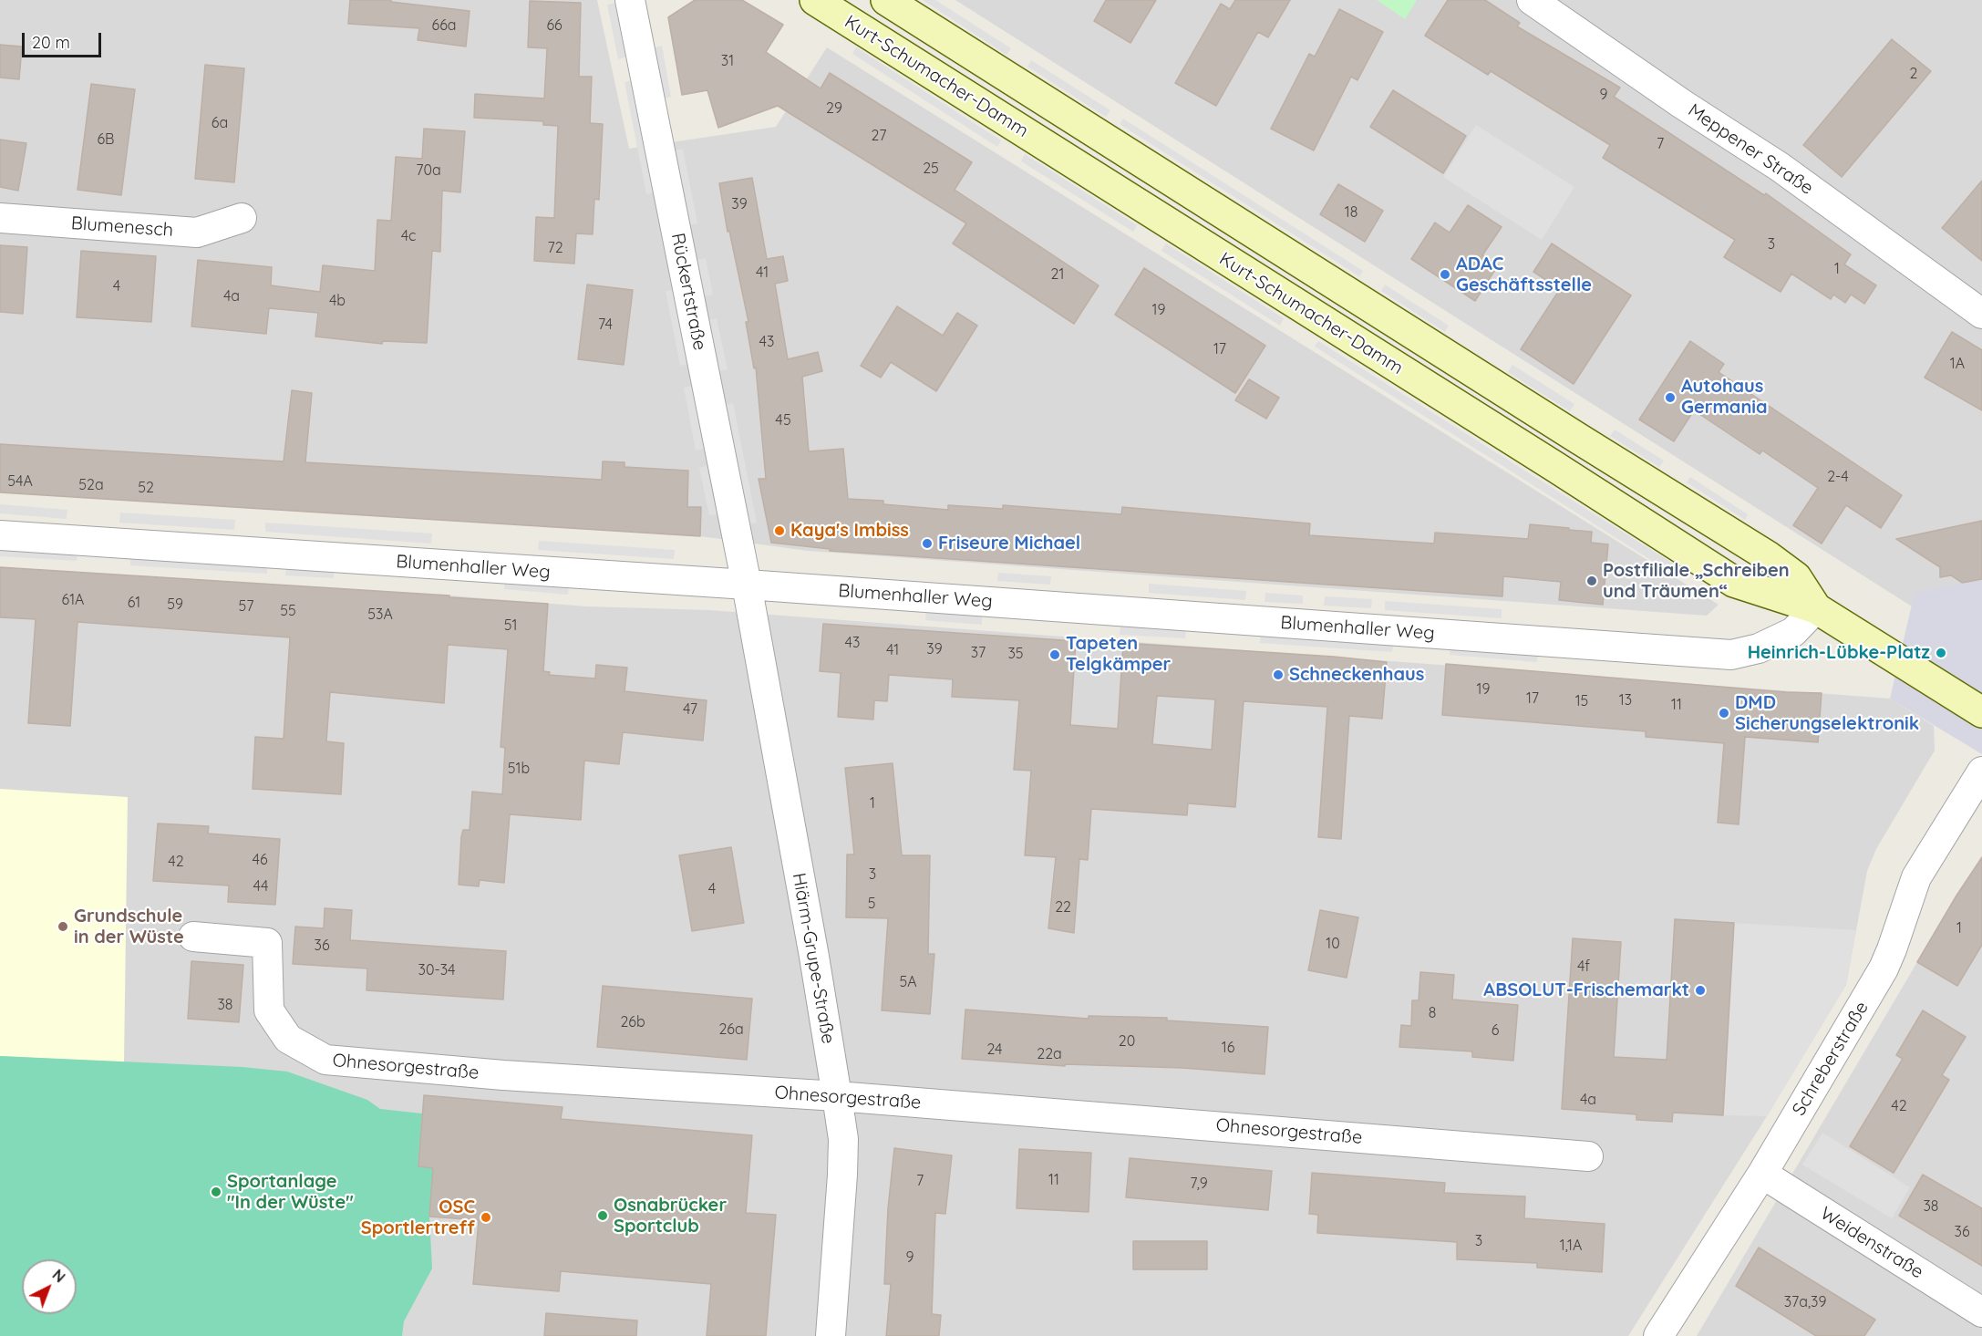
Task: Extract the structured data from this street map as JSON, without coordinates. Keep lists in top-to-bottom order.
{
  "streets": {
    "main road": ["Kurt-Schumacher-Damm"],
    "street": [
      "Meppener Straße",
      "Blumenesch",
      "Rückertstraße",
      "Blumenhaller Weg",
      "Hiärm-Grupe-Straße",
      "Schreberstraße",
      "Ohnesorgestraße",
      "Weidenstraße"
    ]
  },
  "crossings": [
    ["Kurt-Schumacher-Damm", "Blumenhaller Weg"],
    ["Rückertstraße", "Blumenhaller Weg"],
    ["Rückertstraße", "Hiärm-Grupe-Straße"],
    ["Blumenhaller Weg", "Hiärm-Grupe-Straße"],
    ["Hiärm-Grupe-Straße", "Ohnesorgestraße"],
    ["Schreberstraße", "Weidenstraße"]
  ],
  "places": [
    "ADAC Geschäftsstelle",
    "Autohaus Germania",
    "Kaya's Imbiss",
    "Friseure Michael",
    "Postfiliale „Schreiben und Träumen“",
    "Heinrich-Lübke-Platz",
    "Tapeten Telgkämper",
    "Schneckenhaus",
    "DMD Sicherungselektronik",
    "Grundschule in der Wüste",
    "ABSOLUT-Frischemarkt",
    "Sportanlage \"In der Wüste\"",
    "Osnabrücker Sportclub",
    "OSC Sportlertreff"
  ],
  "house_numbers": [
    "66a",
    "66",
    "31",
    "2",
    "9",
    "29",
    "6a",
    "27",
    "6B",
    "7",
    "25",
    "70a",
    "39",
    "18",
    "4c",
    "3",
    "72",
    "1",
    "41",
    "21",
    "4",
    "4a",
    "4b",
    "19",
    "74",
    "43",
    "17",
    "1A",
    "45",
    "2-4",
    "54A",
    "52a",
    "52",
    "61A",
    "61",
    "59",
    "57",
    "55",
    "53A",
    "51",
    "43",
    "39",
    "41",
    "37",
    "35",
    "19",
    "17",
    "13",
    "15",
    "11",
    "47",
    "51b",
    "1",
    "46",
    "42",
    "3",
    "44",
    "4",
    "5",
    "22",
    "1",
    "10",
    "36",
    "4f",
    "30-34",
    "5A",
    "38",
    "8",
    "26b",
    "26a",
    "6",
    "20",
    "16",
    "24",
    "22a",
    "4a",
    "42",
    "11",
    "7",
    "7,9",
    "38",
    "36",
    "3",
    "1,1A",
    "9",
    "37a,39"
  ],
  "scale_bar": "20 m",
  "north": "top right"
}
